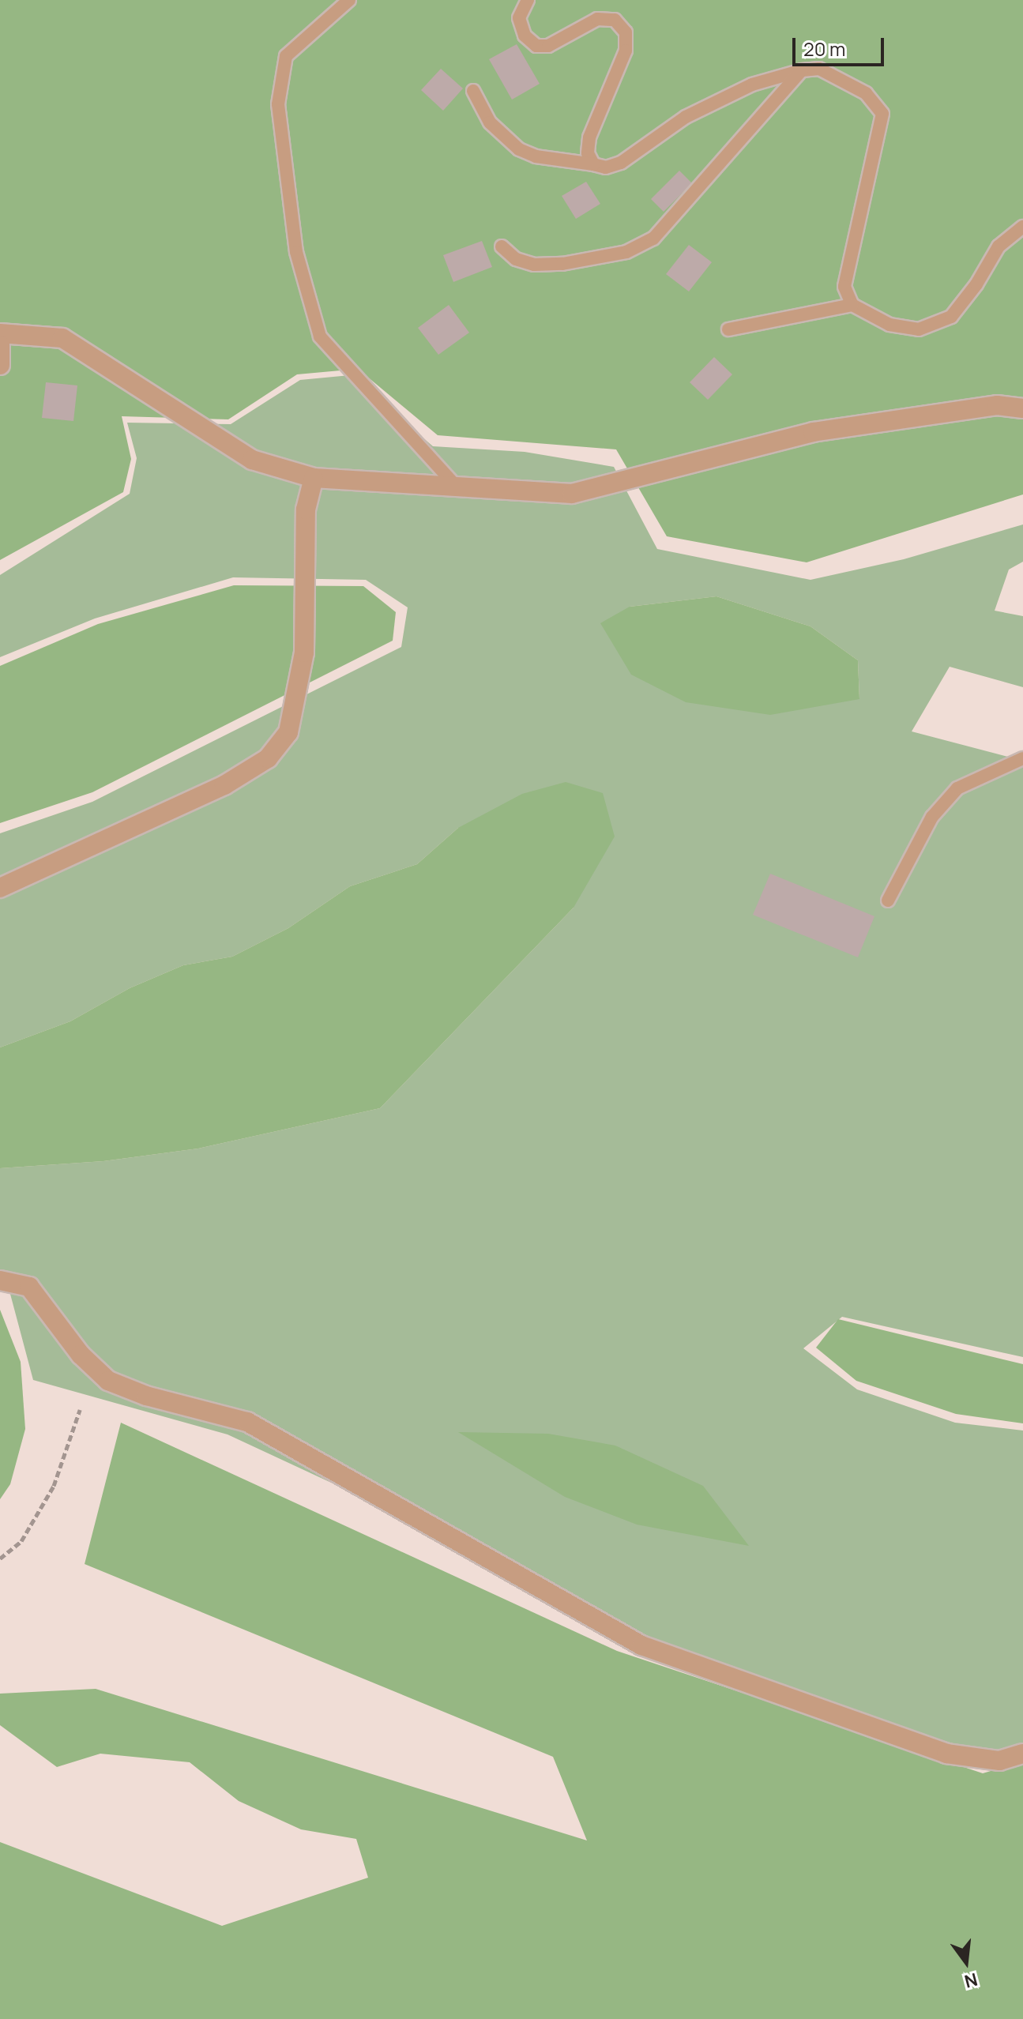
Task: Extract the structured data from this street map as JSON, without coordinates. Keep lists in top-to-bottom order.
{
  "scale_bar": "20 m",
  "north": "bottom"
}
